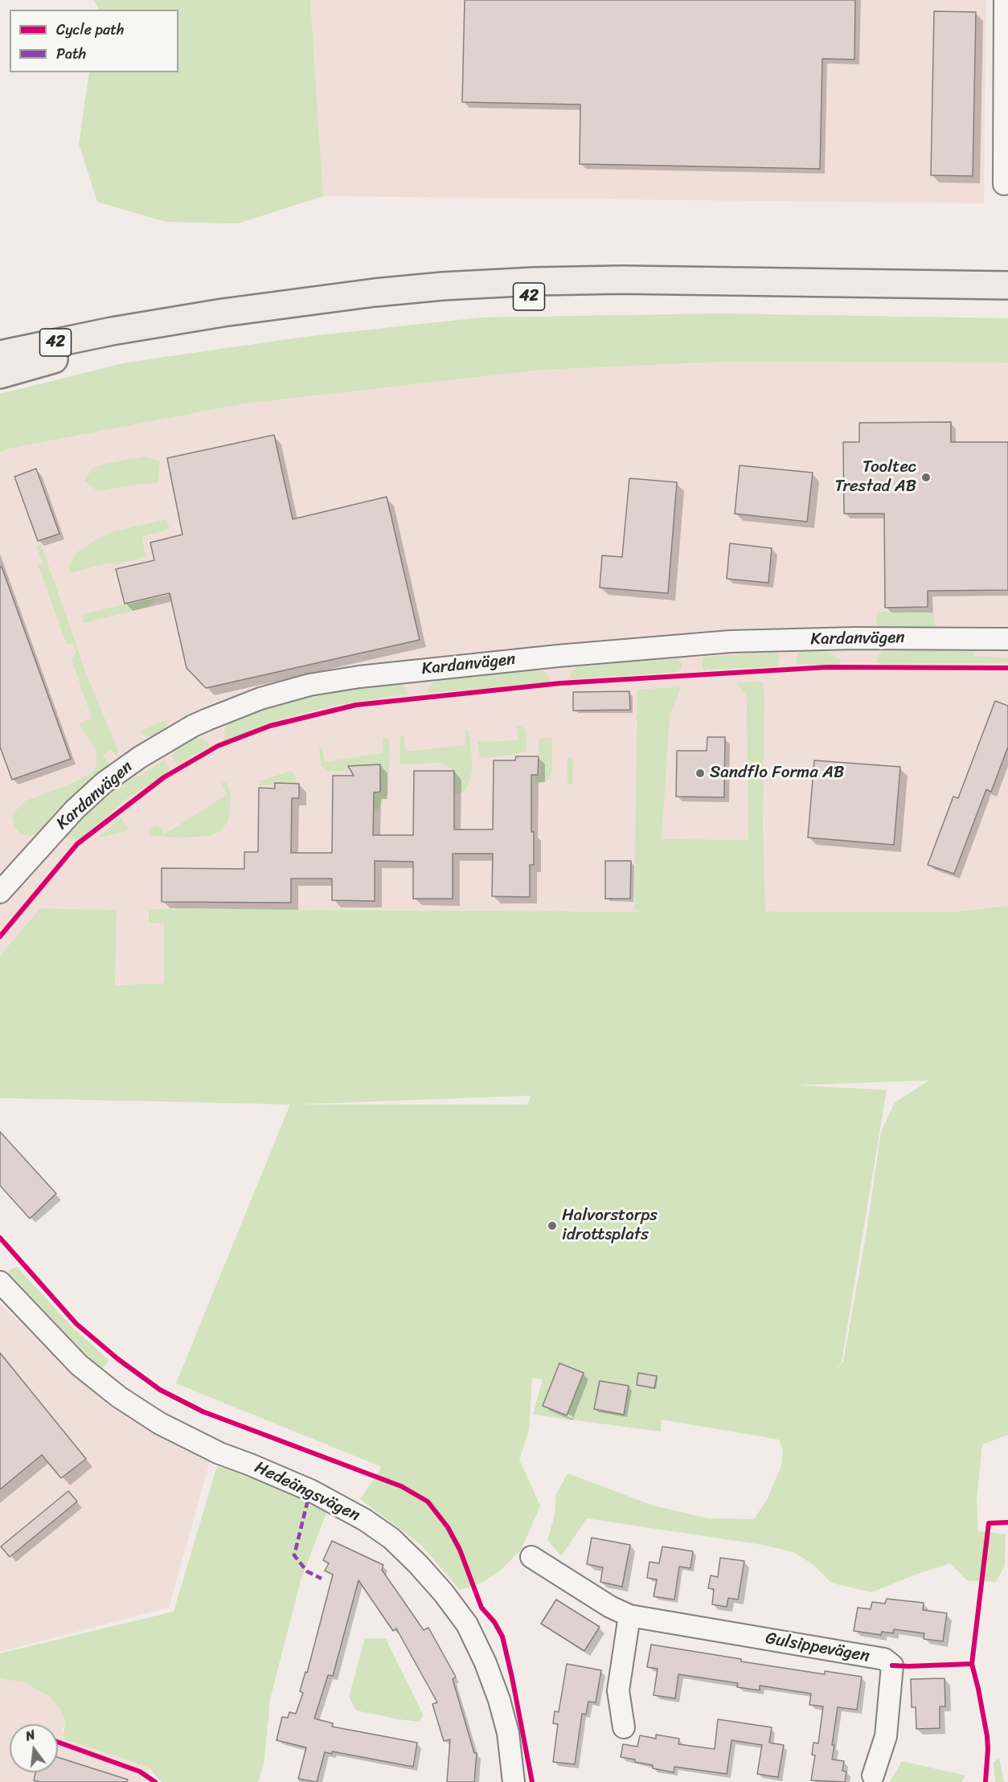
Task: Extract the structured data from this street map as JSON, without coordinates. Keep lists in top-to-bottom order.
{
  "streets": {
    "main road": ["42"],
    "street": ["Kardanvägen", "Hedeängsvägen", "Gulsippevägen"]
  },
  "places": ["Tooltec Trestad AB", "Sandflo Forma AB", "Halvorstorps idrottsplats"],
  "legend": ["Cycle path", "Path"],
  "north": "top"
}
